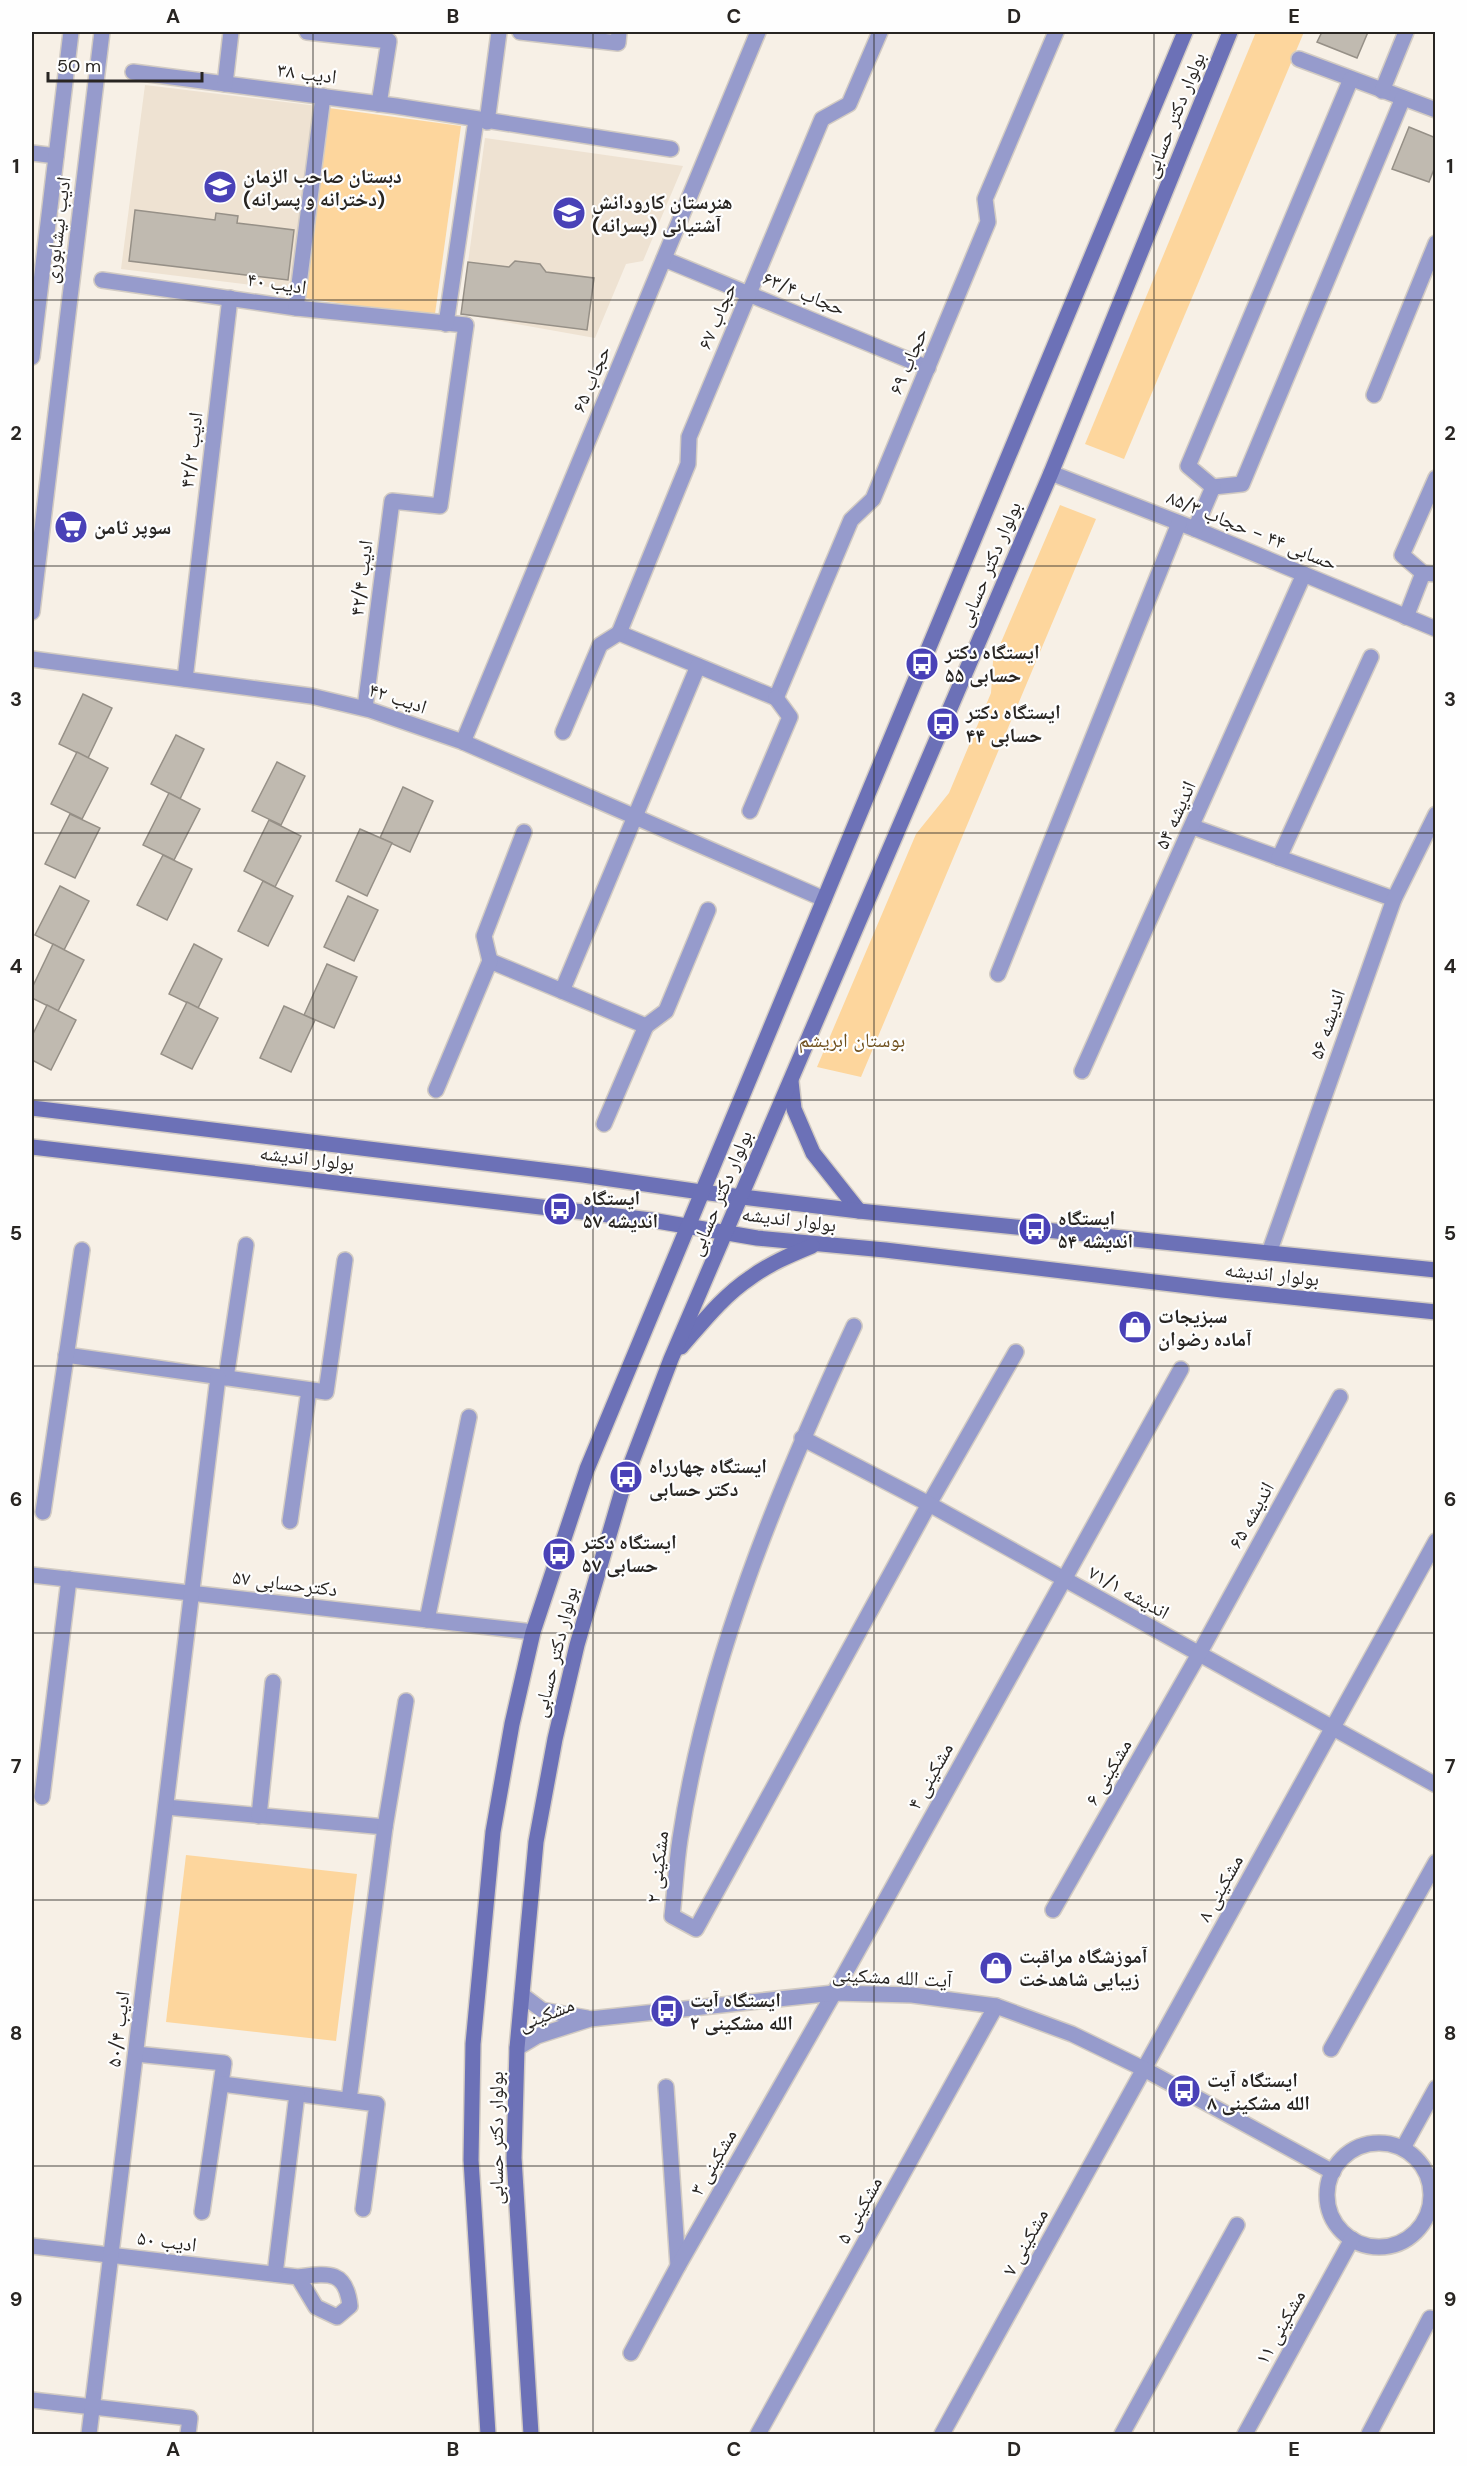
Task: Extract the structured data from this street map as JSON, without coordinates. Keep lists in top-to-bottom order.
{
  "streets": {
    "main road": ["بولوار دکتر حسابی", "بولوار اندیشه"],
    "street": [
      "ادیب ۳۸",
      "ادیب نیشابوری",
      "ادیب ۴۰",
      "حجاب ۶۳/۴",
      "حجاب ۶۷",
      "حجاب ۶۹",
      "حجاب ۶۵",
      "ادیب ۴۲/۲",
      "حسابی ۴۴ - حجاب ۸۵/۳",
      "ادیب ۴۲/۴",
      "ادیب ۴۲",
      "اندیشه ۵۴",
      "اندیشه ۵۶",
      "اندیشه ۶۵",
      "دکترحسابی ۵۷",
      "اندیشه ۷۱/۱",
      "مشکینی ۶",
      "مشکینی ۴",
      "مشکینی ۲",
      "مشکینی ۸",
      "آیت الله مشکینی",
      "مشکینی",
      "ادیب ۵۰/۴",
      "مشکینی ۳",
      "مشکینی ۵",
      "ادیب ۵۰",
      "مشکینی ۷",
      "مشکینی ۱۱"
    ]
  },
  "crossings": [
    ["بولوار دکتر حسابی", "حسابی ۴۴ - حجاب ۸۵/۳"],
    ["بولوار دکتر حسابی", "ادیب ۴۲"],
    ["بولوار دکتر حسابی", "بولوار اندیشه"],
    ["بولوار دکتر حسابی", "دکترحسابی ۵۷"],
    ["بولوار دکتر حسابی", "مشکینی"],
    ["ادیب ۴۰", "ادیب ۴۲/۲"],
    ["ادیب ۴۰", "ادیب ۴۲/۴"],
    ["حجاب ۶۳/۴", "حجاب ۶۷"],
    ["حجاب ۶۳/۴", "حجاب ۶۹"],
    ["حجاب ۶۳/۴", "حجاب ۶۵"],
    ["حجاب ۶۵", "ادیب ۴۲"],
    ["ادیب ۴۲/۲", "ادیب ۴۲"],
    ["حسابی ۴۴ - حجاب ۸۵/۳", "اندیشه ۵۴"],
    ["ادیب ۴۲/۴", "ادیب ۴۲"],
    ["اندیشه ۵۶", "بولوار اندیشه"],
    ["اندیشه ۶۵", "اندیشه ۷۱/۱"],
    ["اندیشه ۶۵", "مشکینی ۶"],
    ["دکترحسابی ۵۷", "ادیب ۵۰/۴"],
    ["اندیشه ۷۱/۱", "مشکینی ۶"],
    ["اندیشه ۷۱/۱", "مشکینی ۴"],
    ["اندیشه ۷۱/۱", "مشکینی ۲"],
    ["اندیشه ۷۱/۱", "مشکینی ۸"],
    ["مشکینی ۴", "آیت الله مشکینی"],
    ["مشکینی ۴", "مشکینی ۳"],
    ["مشکینی ۸", "آیت الله مشکینی"],
    ["مشکینی ۸", "مشکینی ۷"],
    ["آیت الله مشکینی", "مشکینی"],
    ["آیت الله مشکینی", "مشکینی ۳"],
    ["آیت الله مشکینی", "مشکینی ۵"],
    ["آیت الله مشکینی", "مشکینی ۷"],
    ["آیت الله مشکینی", "مشکینی ۱۱"],
    ["ادیب ۵۰/۴", "ادیب ۵۰"]
  ],
  "parks": ["بوستان ابریشم"],
  "places": {
    "school or university": ["دبستان صاحب الزمان (دخترانه و پسرانه)", "هنرستان کارودانش آشتیانی (پسرانه)"],
    "supermarket": ["سوپر ثامن"],
    "bus stop": [
      "ایستگاه دکتر حسابی ۵۵",
      "ایستگاه دکتر حسابی ۴۴",
      "ایستگاه اندیشه ۵۷",
      "ایستگاه اندیشه ۵۴",
      "ایستگاه چهارراه دکتر حسابی",
      "ایستگاه دکتر حسابی ۵۷",
      "ایستگاه آیت الله مشکینی ۲",
      "ایستگاه آیت الله مشکینی ۸"
    ],
    "shop": ["سبزیجات آماده رضوان", "آموزشگاه مراقبت زیبایی شاهدخت"]
  },
  "scale_bar": "50 m",
  "grid": {
    "columns": [
      "A",
      "B",
      "C",
      "D",
      "E"
    ],
    "rows": [
      "1",
      "2",
      "3",
      "4",
      "5",
      "6",
      "7",
      "8",
      "9"
    ]
  }
}
